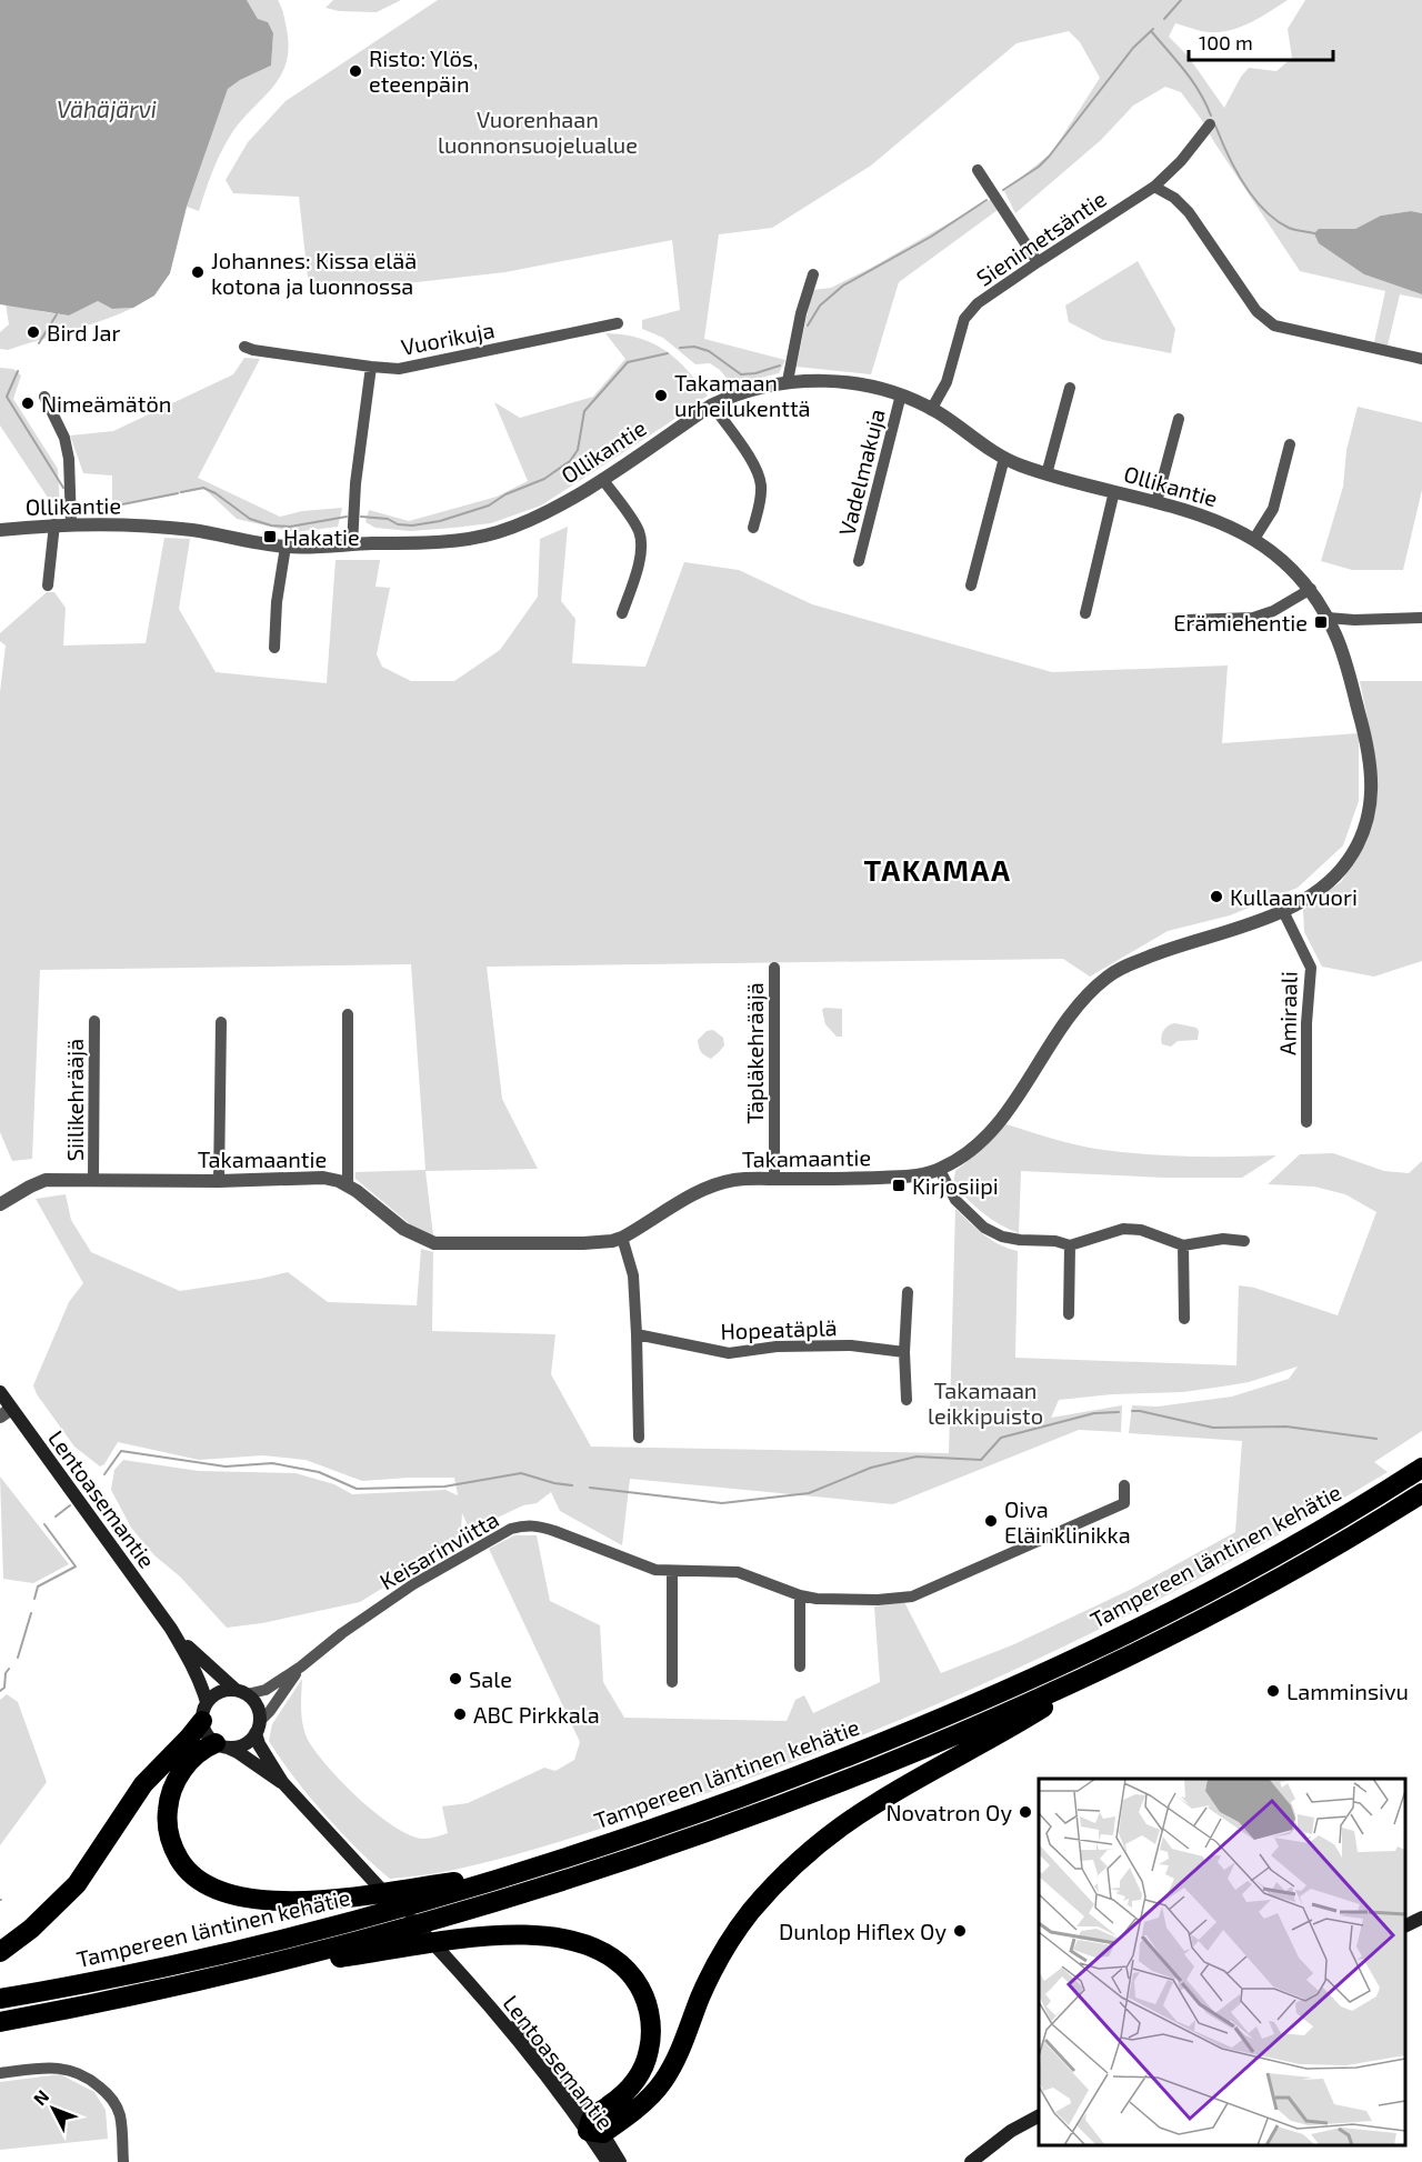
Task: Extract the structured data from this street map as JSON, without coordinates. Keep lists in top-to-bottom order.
{
  "streets": {
    "highway": ["Tampereen läntinen kehätie"],
    "main road": ["Lentoasemantie"],
    "street": [
      "Sienimetsäntie",
      "Vuorikuja",
      "Ollikantie",
      "Vadelmakuja",
      "Amiraali",
      "Täpläkehrääjä",
      "Siilikehrääjä",
      "Takamaantie",
      "Hopeatäplä",
      "Keisarinviitta"
    ]
  },
  "crossings": [
    ["Sienimetsäntie", "Ollikantie"],
    ["Ollikantie", "Vadelmakuja"],
    ["Ollikantie", "Takamaantie"],
    ["Amiraali", "Takamaantie"],
    ["Täpläkehrääjä", "Takamaantie"],
    ["Siilikehrääjä", "Takamaantie"],
    ["Lentoasemantie", "Keisarinviitta"]
  ],
  "districts": ["TAKAMAA"],
  "water": ["Vähäjärvi"],
  "parks": ["Vuorenhaan luonnonsuojelualue", "Takamaan leikkipuisto"],
  "places": {
    "other": [
      "Risto: Ylös, eteenpäin",
      "Johannes: Kissa elää kotona ja luonnossa",
      "Bird Jar",
      "Takamaan urheilukenttä",
      "Nimeämätön",
      "Kullaanvuori",
      "Oiva Eläinklinikka",
      "Sale",
      "Lamminsivu",
      "ABC Pirkkala",
      "Novatron Oy",
      "Dunlop Hiflex Oy"
    ],
    "transit": ["Hakatie", "Erämiehentie", "Kirjosiipi"]
  },
  "scale_bar": "100 m",
  "north": "top left"
}
